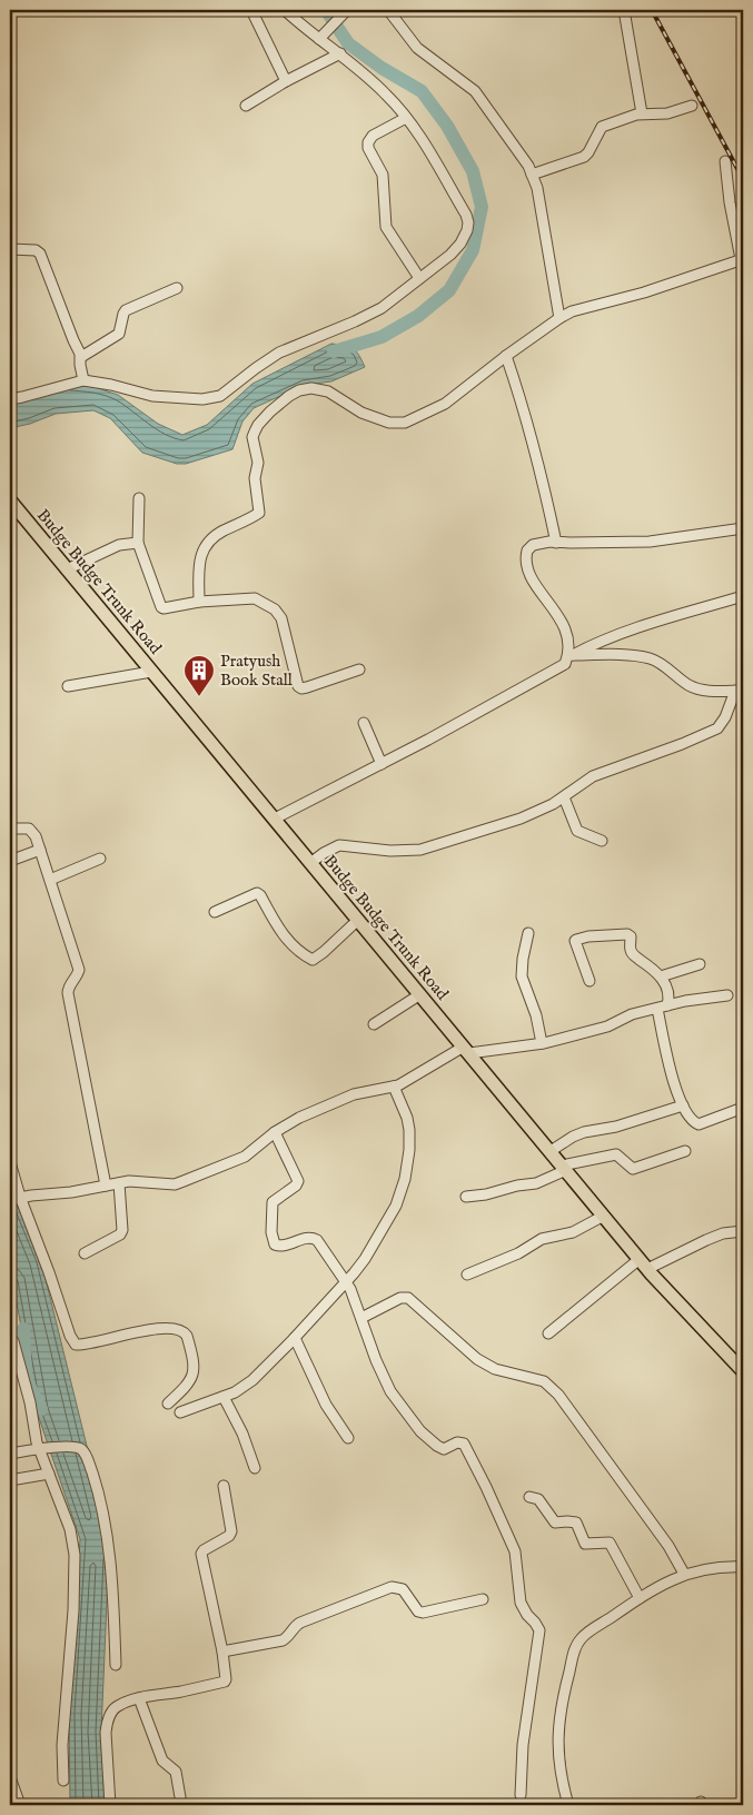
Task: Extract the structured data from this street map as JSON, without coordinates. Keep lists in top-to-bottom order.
{
  "streets": {
    "main road": ["Budge Budge Trunk Road"]
  },
  "places": {
    "building": ["Pratyush Book Stall"]
  }
}
